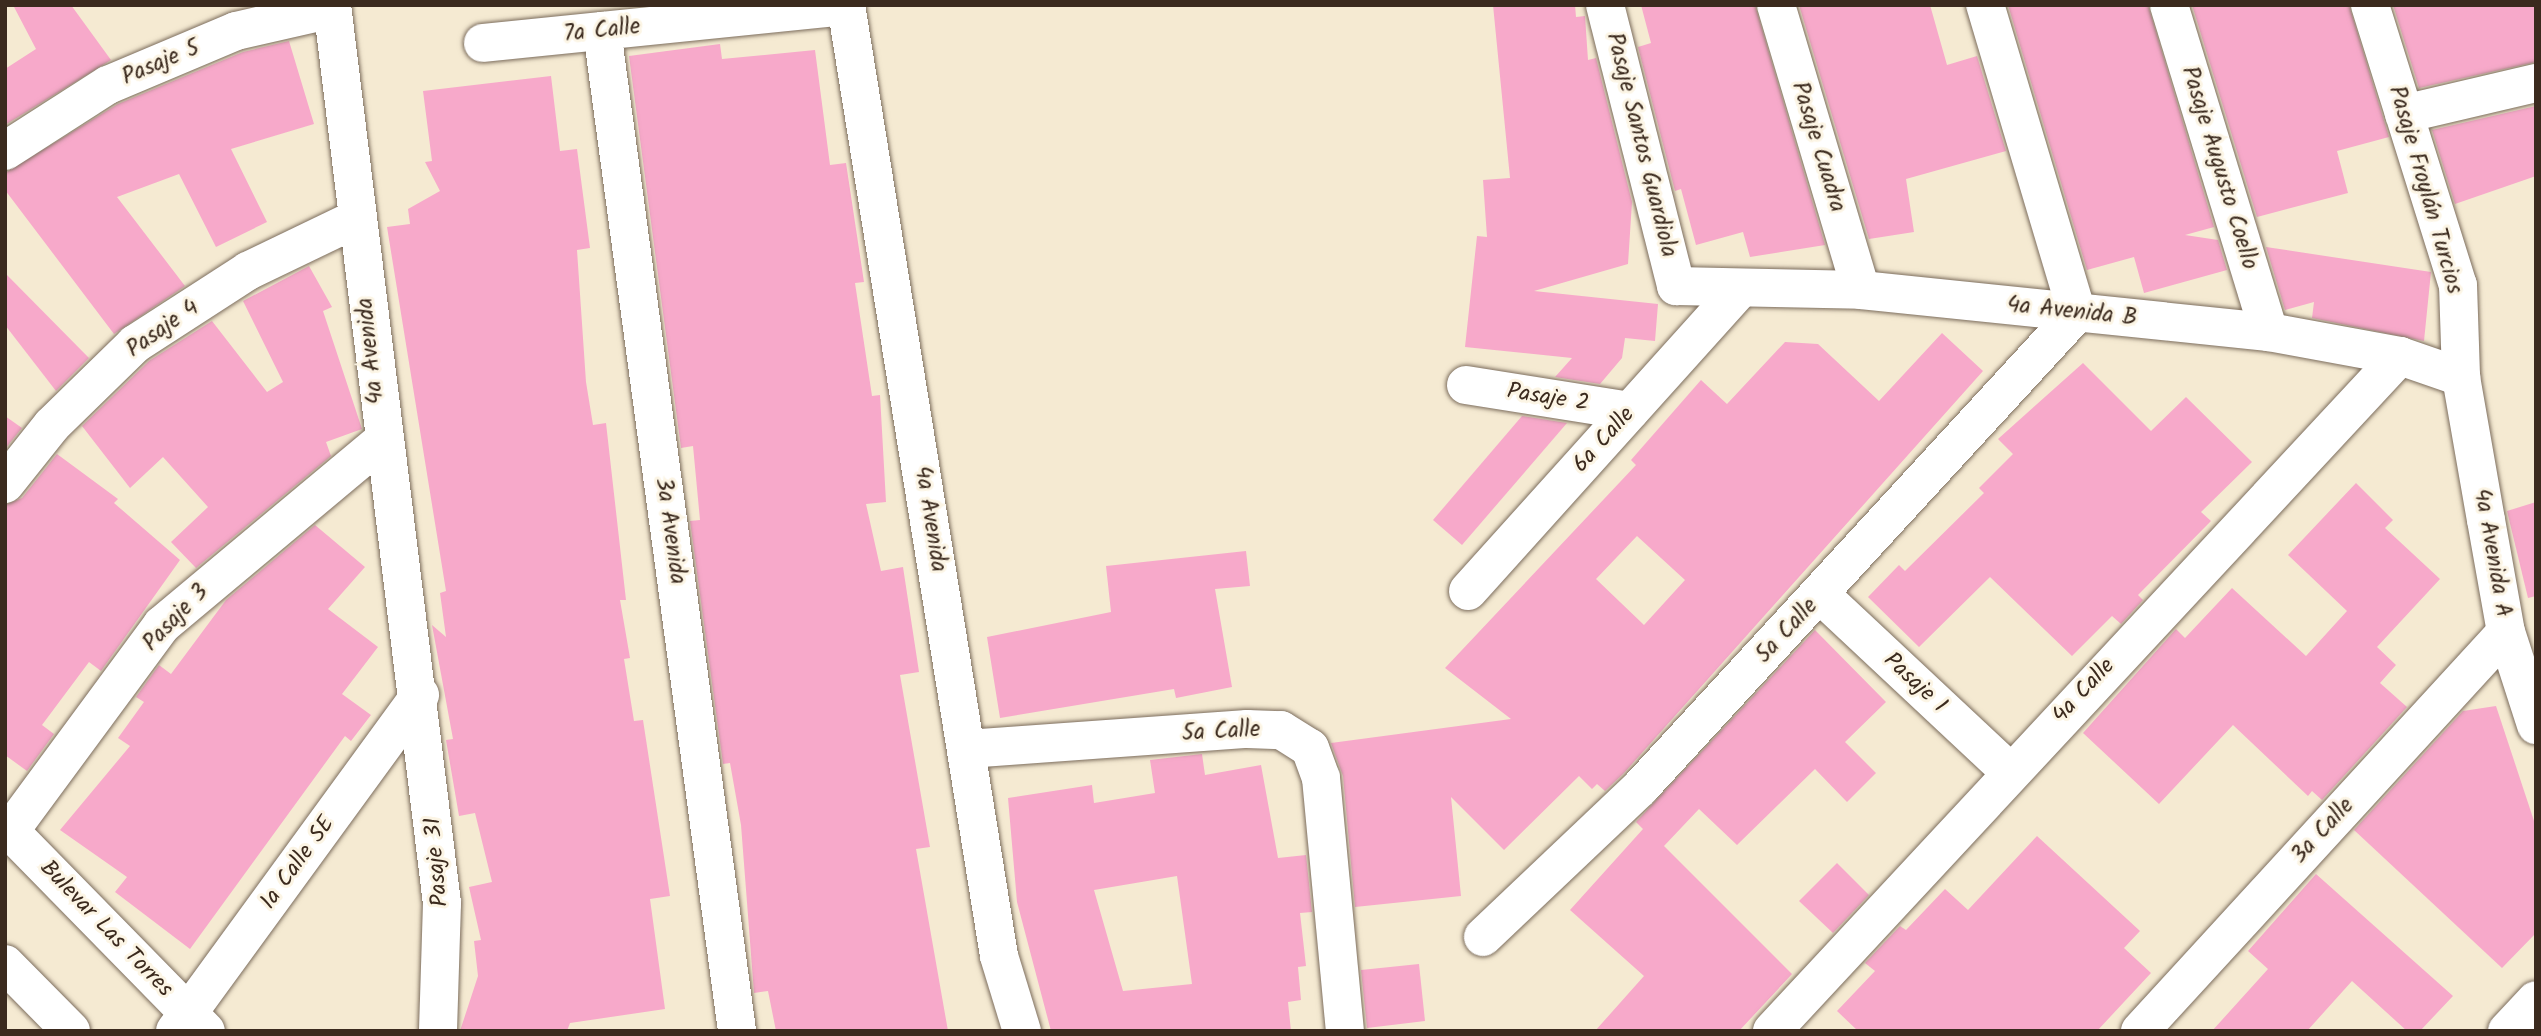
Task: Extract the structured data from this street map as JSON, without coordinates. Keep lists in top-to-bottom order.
{
  "streets": {
    "street": [
      "7a Calle",
      "Pasaje 5",
      "Pasaje Santos Guardiola",
      "Pasaje Cuadra",
      "Pasaje Augusto Coello",
      "Pasaje Froylán Turcios",
      "4a Avenida B",
      "Pasaje 4",
      "4a Avenida",
      "Pasaje 2",
      "6a Calle",
      "3a Avenida",
      "4a Avenida A",
      "Pasaje 3",
      "5a Calle",
      "Pasaje 1",
      "4a Calle",
      "3a Calle",
      "Pasaje 31",
      "1a Calle SE",
      "Bulevar Las Torres"
    ]
  },
  "crossings": [
    ["7a Calle", "4a Avenida"],
    ["7a Calle", "3a Avenida"],
    ["Pasaje 5", "4a Avenida"],
    ["Pasaje Santos Guardiola", "4a Avenida B"],
    ["Pasaje Cuadra", "4a Avenida B"],
    ["Pasaje Augusto Coello", "4a Avenida B"],
    ["Pasaje Froylán Turcios", "4a Avenida B"],
    ["Pasaje Froylán Turcios", "4a Avenida A"],
    ["4a Avenida B", "6a Calle"],
    ["4a Avenida B", "4a Avenida A"],
    ["4a Avenida B", "5a Calle"],
    ["4a Avenida B", "4a Calle"],
    ["Pasaje 4", "4a Avenida"],
    ["4a Avenida", "Pasaje 3"],
    ["4a Avenida", "5a Calle"],
    ["4a Avenida", "Pasaje 31"],
    ["4a Avenida", "1a Calle SE"],
    ["Pasaje 2", "6a Calle"],
    ["4a Avenida A", "3a Calle"],
    ["Pasaje 3", "Bulevar Las Torres"],
    ["5a Calle", "Pasaje 1"],
    ["Pasaje 1", "4a Calle"],
    ["Pasaje 31", "1a Calle SE"],
    ["1a Calle SE", "Bulevar Las Torres"]
  ]
}
